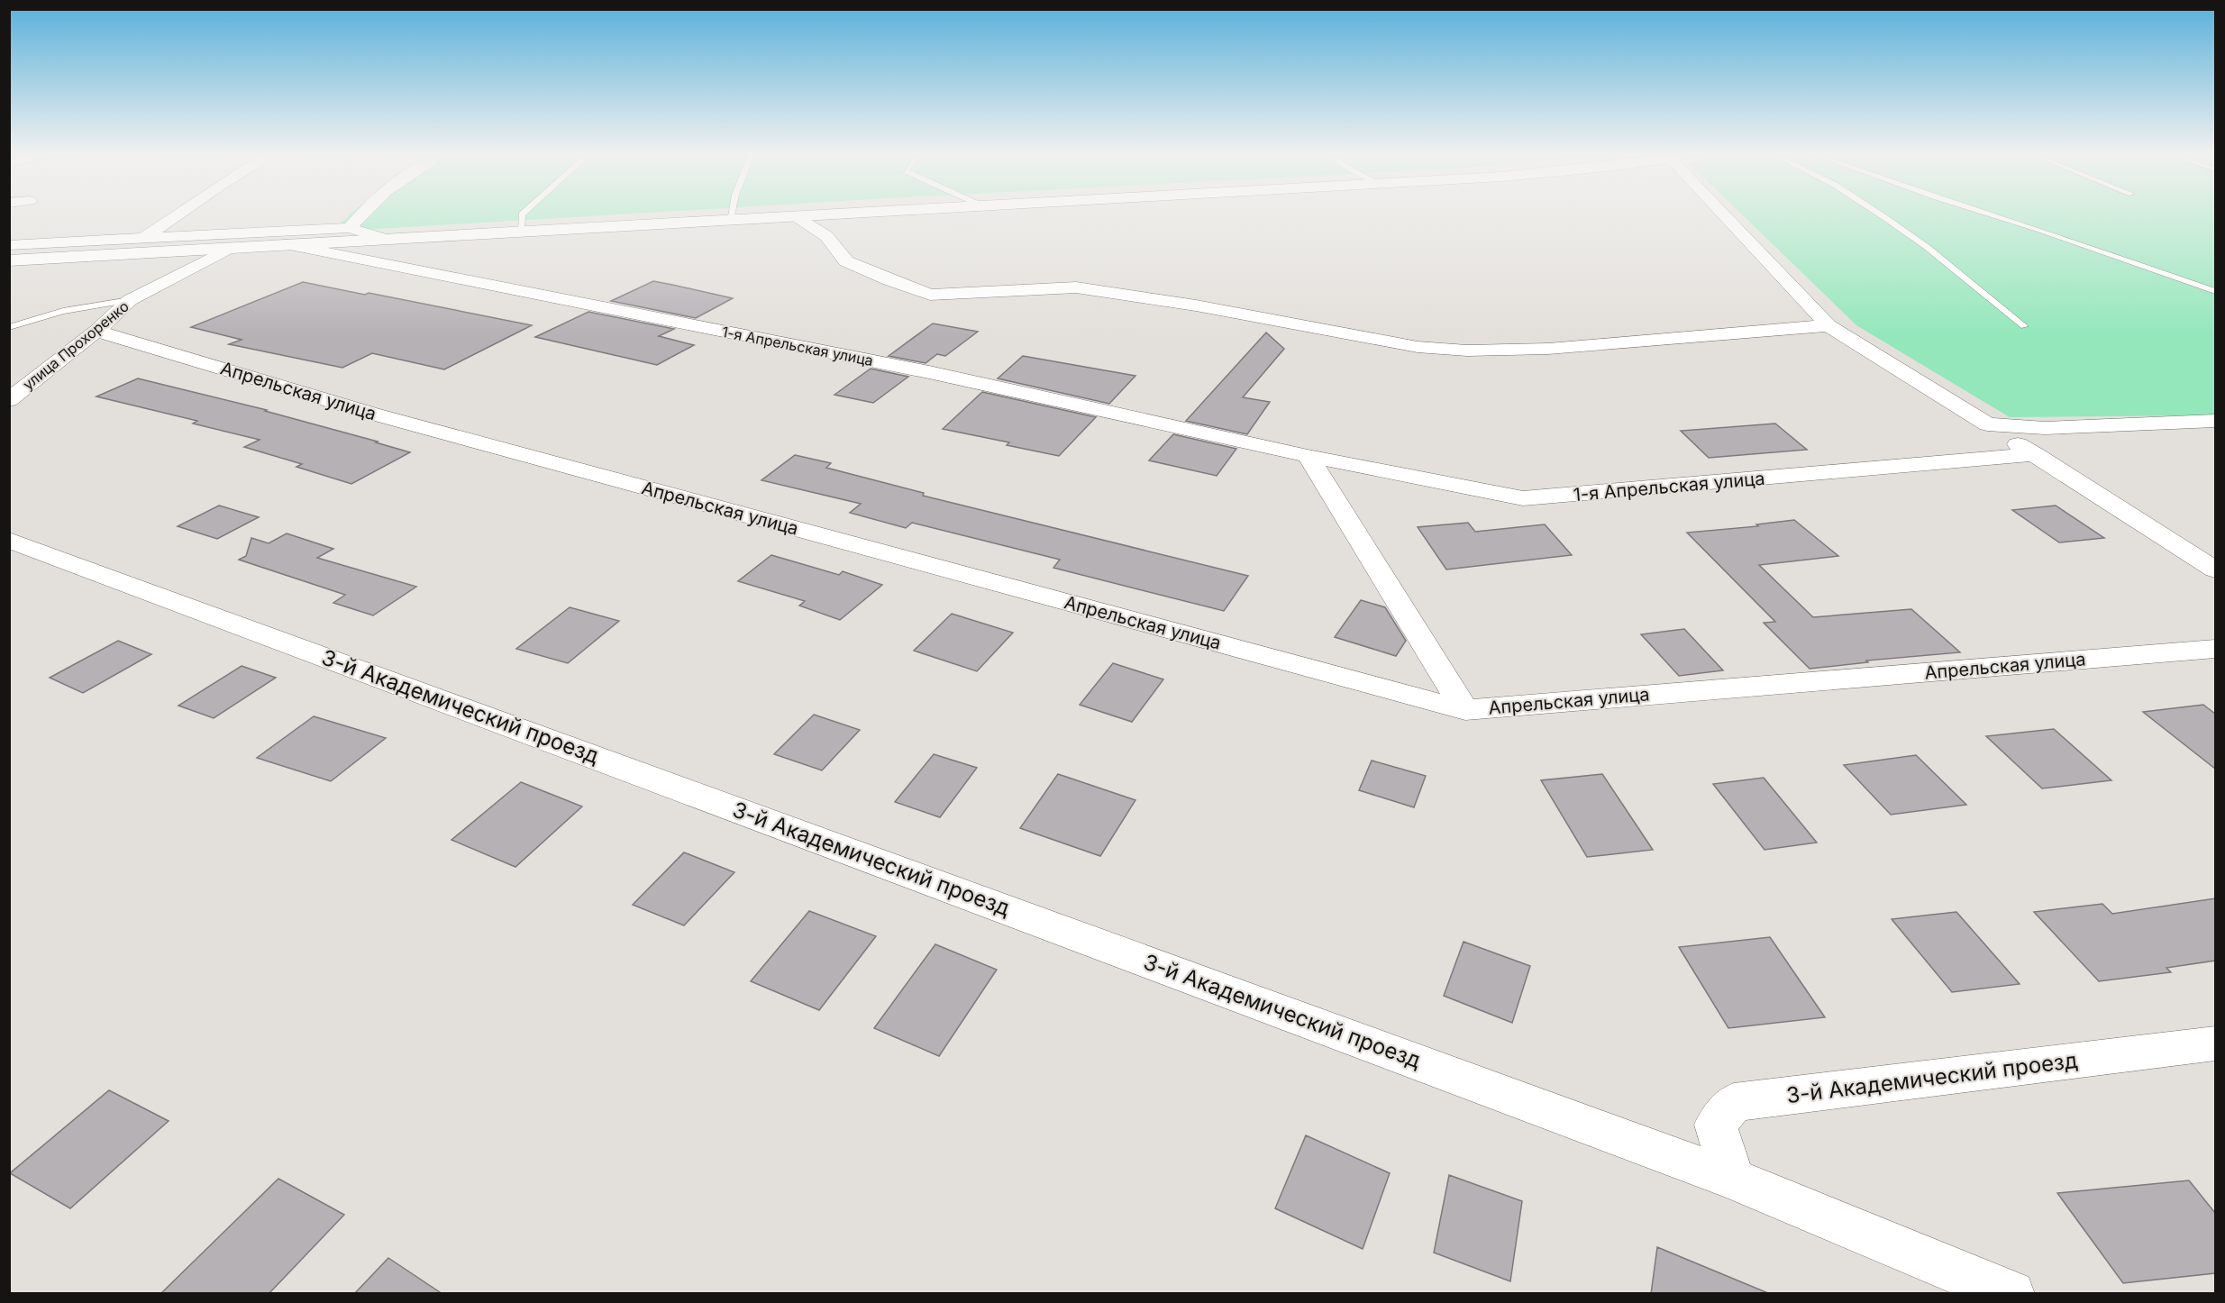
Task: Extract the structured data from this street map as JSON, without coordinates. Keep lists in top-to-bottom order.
{
  "streets": {
    "street": [
      "улица Прохоренко",
      "1-я Апрельская улица",
      "Апрельская улица",
      "3-й Академический проезд"
    ]
  },
  "crossings": [
    ["улица Прохоренко", "Апрельская улица"]
  ]
}
